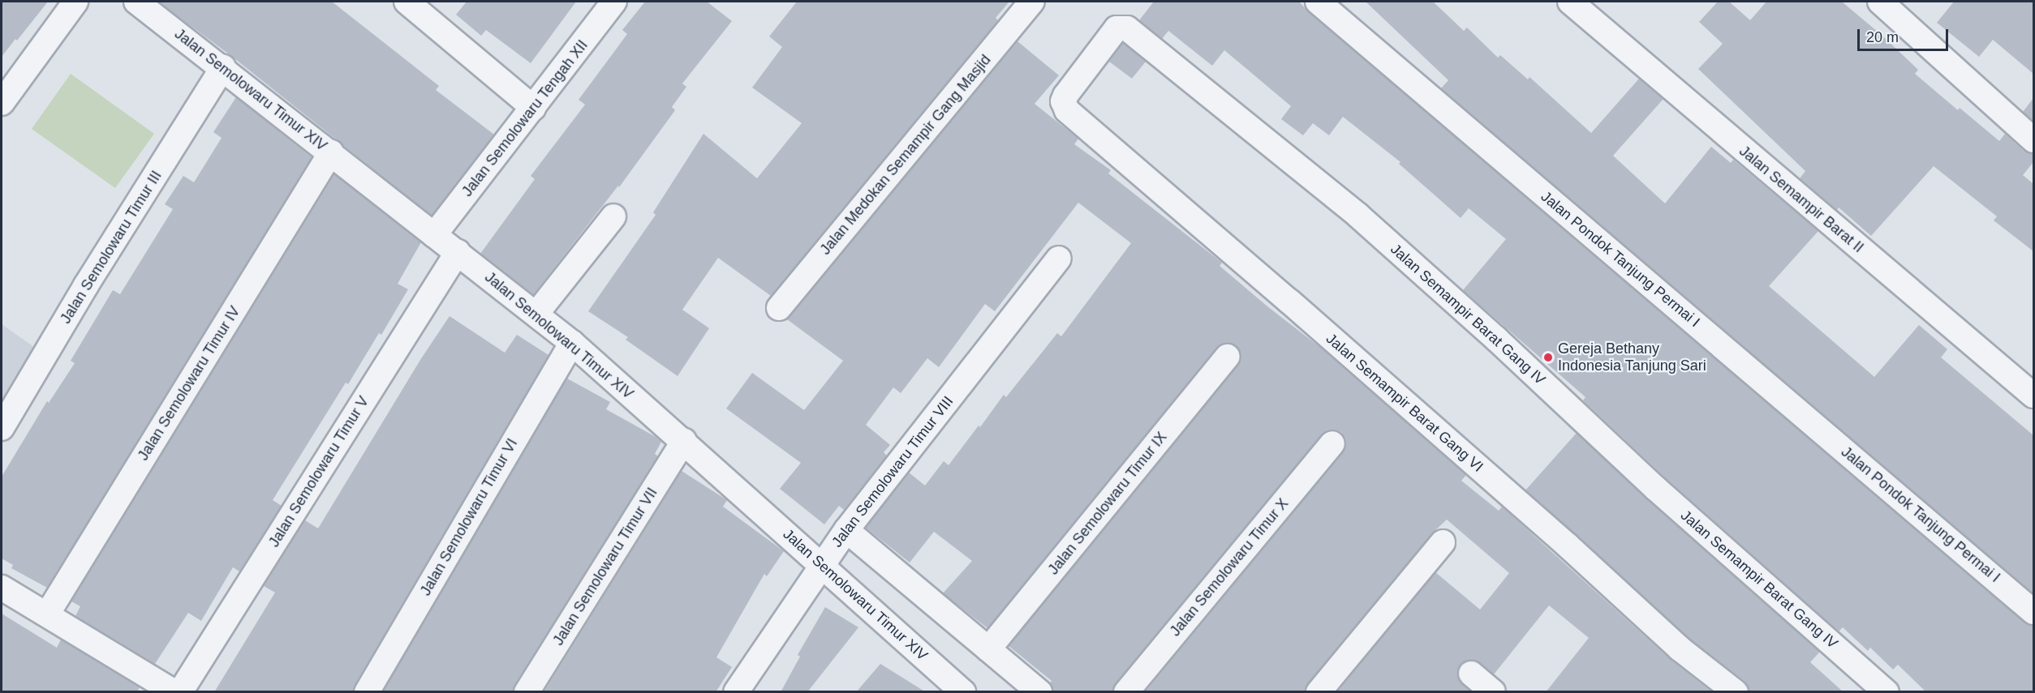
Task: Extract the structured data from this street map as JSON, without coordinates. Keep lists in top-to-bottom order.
{
  "streets": {
    "street": [
      "Jalan Semolowaru Timur XIV",
      "Jalan Semolowaru Tengah XII",
      "Jalan Medokan Semampir Gang Masjid",
      "Jalan Semampir Barat II",
      "Jalan Semolowaru Timur III",
      "Jalan Pondok Tanjung Permai I",
      "Jalan Semampir Barat Gang IV",
      "Jalan Semolowaru Timur IV",
      "Jalan Semampir Barat Gang VI",
      "Jalan Semolowaru Timur V",
      "Jalan Semolowaru Timur VIII",
      "Jalan Semolowaru Timur IX",
      "Jalan Semolowaru Timur VI",
      "Jalan Semolowaru Timur VII",
      "Jalan Semolowaru Timur X"
    ]
  },
  "crossings": [
    ["Jalan Semolowaru Timur XIV", "Jalan Semolowaru Tengah XII"],
    ["Jalan Semolowaru Timur XIV", "Jalan Semolowaru Timur III"],
    ["Jalan Semolowaru Timur XIV", "Jalan Semolowaru Timur IV"],
    ["Jalan Semolowaru Timur XIV", "Jalan Semolowaru Timur V"],
    ["Jalan Semolowaru Timur XIV", "Jalan Semolowaru Timur VIII"],
    ["Jalan Semolowaru Timur XIV", "Jalan Semolowaru Timur VI"],
    ["Jalan Semolowaru Timur XIV", "Jalan Semolowaru Timur VII"],
    ["Jalan Semampir Barat Gang IV", "Jalan Semampir Barat Gang VI"]
  ],
  "places": ["Gereja Bethany Indonesia Tanjung Sari"],
  "scale_bar": "20 m"
}
